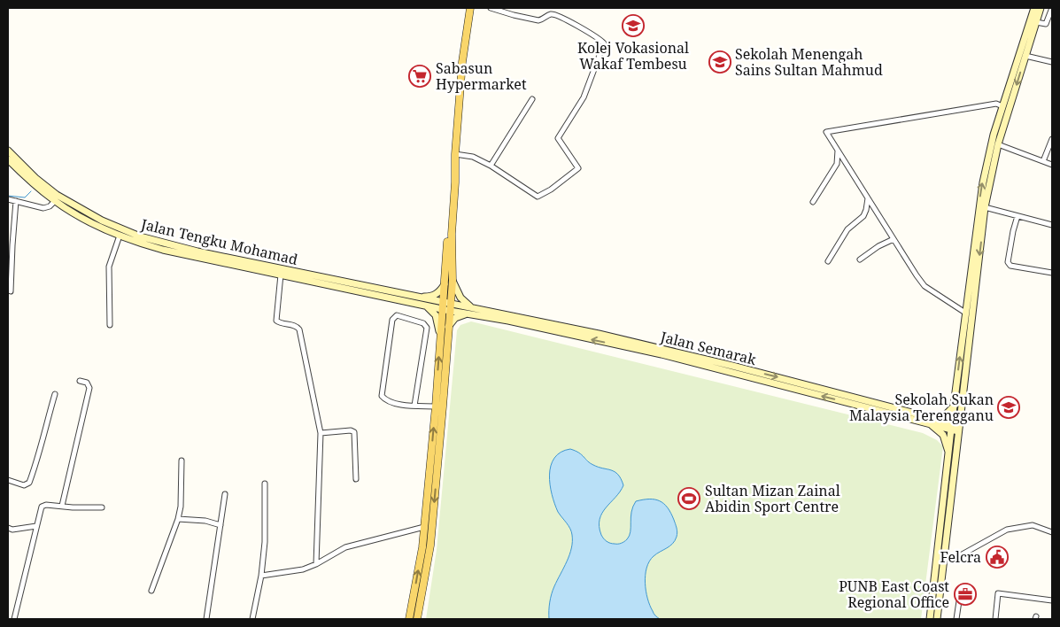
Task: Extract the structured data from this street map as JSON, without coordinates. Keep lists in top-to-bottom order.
{
  "streets": {
    "main road": ["Jalan Tengku Mohamad", "Jalan Semarak"]
  },
  "crossings": [
    ["Jalan Tengku Mohamad", "Jalan Semarak"]
  ],
  "places": {
    "school or university": ["Kolej Vokasional Wakaf Tembesu", "Sekolah Menengah Sains Sultan Mahmud", "Sekolah Sukan Malaysia Terengganu"],
    "supermarket": ["Sabasun Hypermarket"],
    "sports": ["Sultan Mizan Zainal Abidin Sport Centre"],
    "public building": ["Felcra"],
    "office": ["PUNB East Coast Regional Office"]
  }
}
